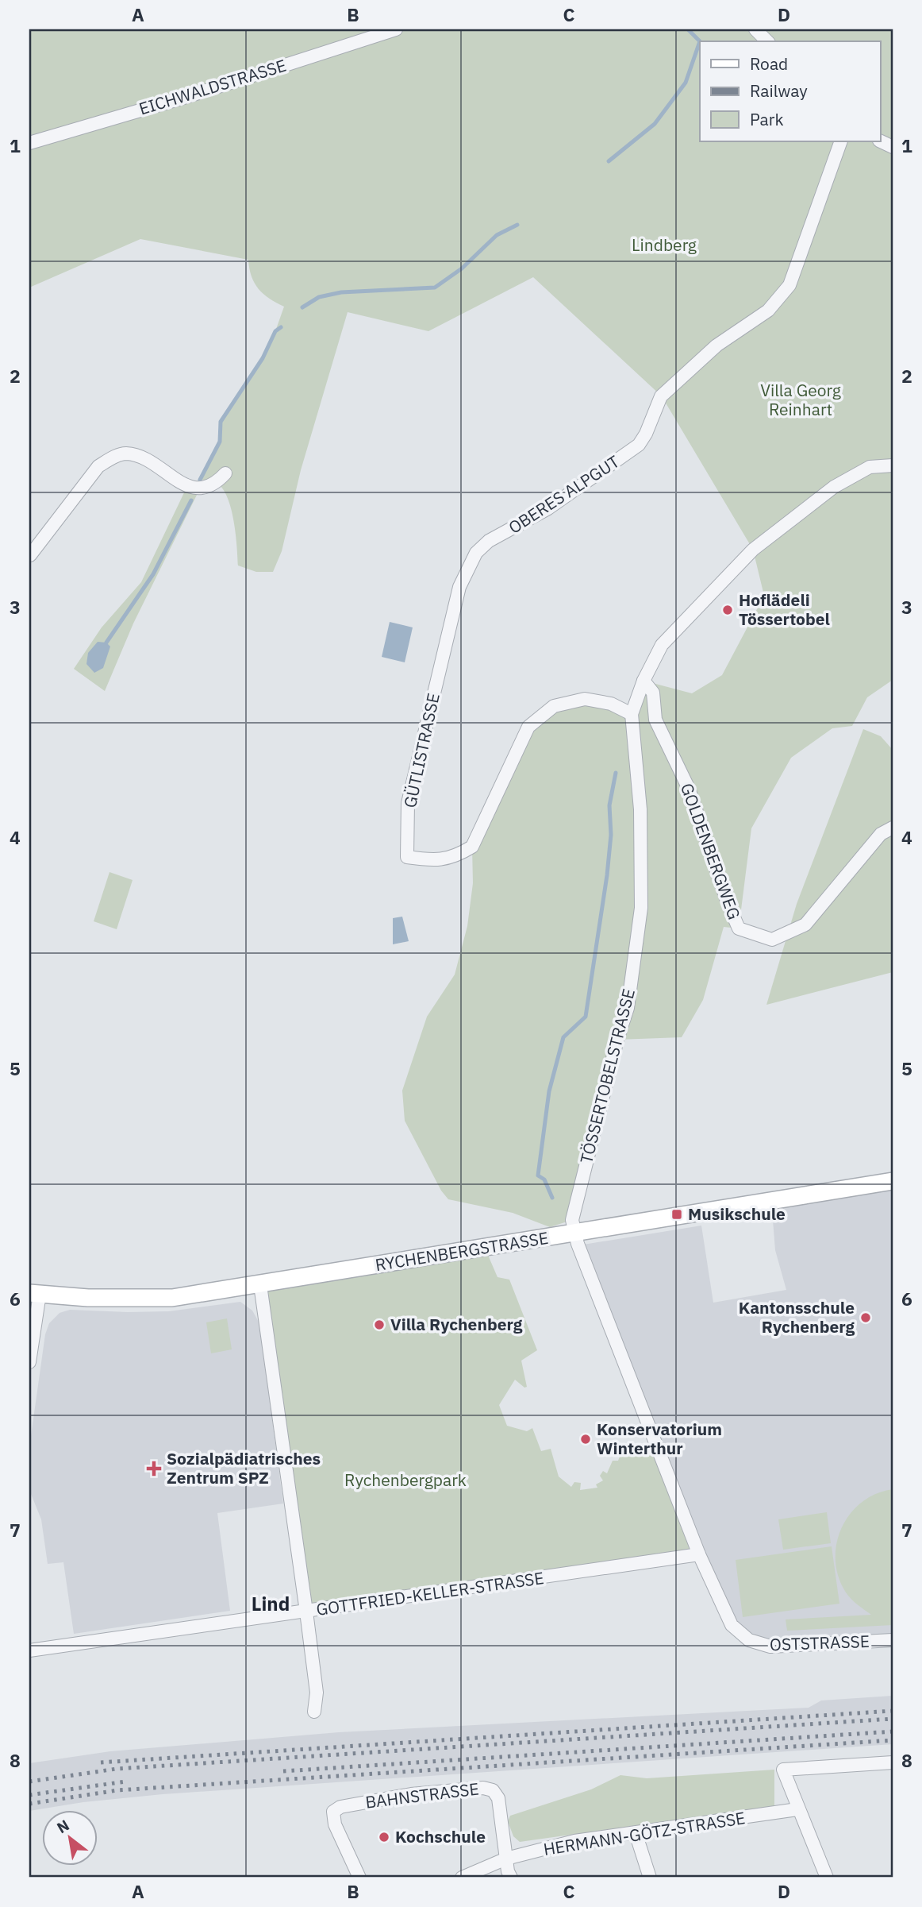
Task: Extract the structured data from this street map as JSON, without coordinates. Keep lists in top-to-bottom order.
{
  "streets": {
    "street": [
      "EICHWALDSTRASSE",
      "OBERES ALPGUT",
      "GÜTLISTRASSE",
      "GOLDENBERGWEG",
      "TÖSSERTOBELSTRASSE",
      "RYCHENBERGSTRASSE",
      "GOTTFRIED-KELLER-STRASSE",
      "OSTSTRASSE",
      "BAHNSTRASSE",
      "HERMANN-GÖTZ-STRASSE"
    ]
  },
  "crossings": [
    ["OBERES ALPGUT", "GÜTLISTRASSE"],
    ["GÜTLISTRASSE", "TÖSSERTOBELSTRASSE"],
    ["GOLDENBERGWEG", "TÖSSERTOBELSTRASSE"],
    ["TÖSSERTOBELSTRASSE", "RYCHENBERGSTRASSE"],
    ["TÖSSERTOBELSTRASSE", "GOTTFRIED-KELLER-STRASSE"],
    ["TÖSSERTOBELSTRASSE", "OSTSTRASSE"],
    ["GOTTFRIED-KELLER-STRASSE", "OSTSTRASSE"],
    ["BAHNSTRASSE", "HERMANN-GÖTZ-STRASSE"]
  ],
  "districts": ["Lind"],
  "parks": ["Lindberg", "Villa Georg Reinhart", "Rychenbergpark"],
  "places": {
    "other": [
      "Hoflädeli Tössertobel",
      "Kantonsschule Rychenberg",
      "Villa Rychenberg",
      "Konservatorium Winterthur",
      "Kochschule"
    ],
    "transit": ["Musikschule"],
    "health": ["Sozialpädiatrisches Zentrum SPZ"]
  },
  "legend": ["Road", "Railway", "Park"],
  "north": "top left",
  "grid": {
    "columns": [
      "A",
      "B",
      "C",
      "D"
    ],
    "rows": [
      "1",
      "2",
      "3",
      "4",
      "5",
      "6",
      "7",
      "8"
    ]
  }
}
